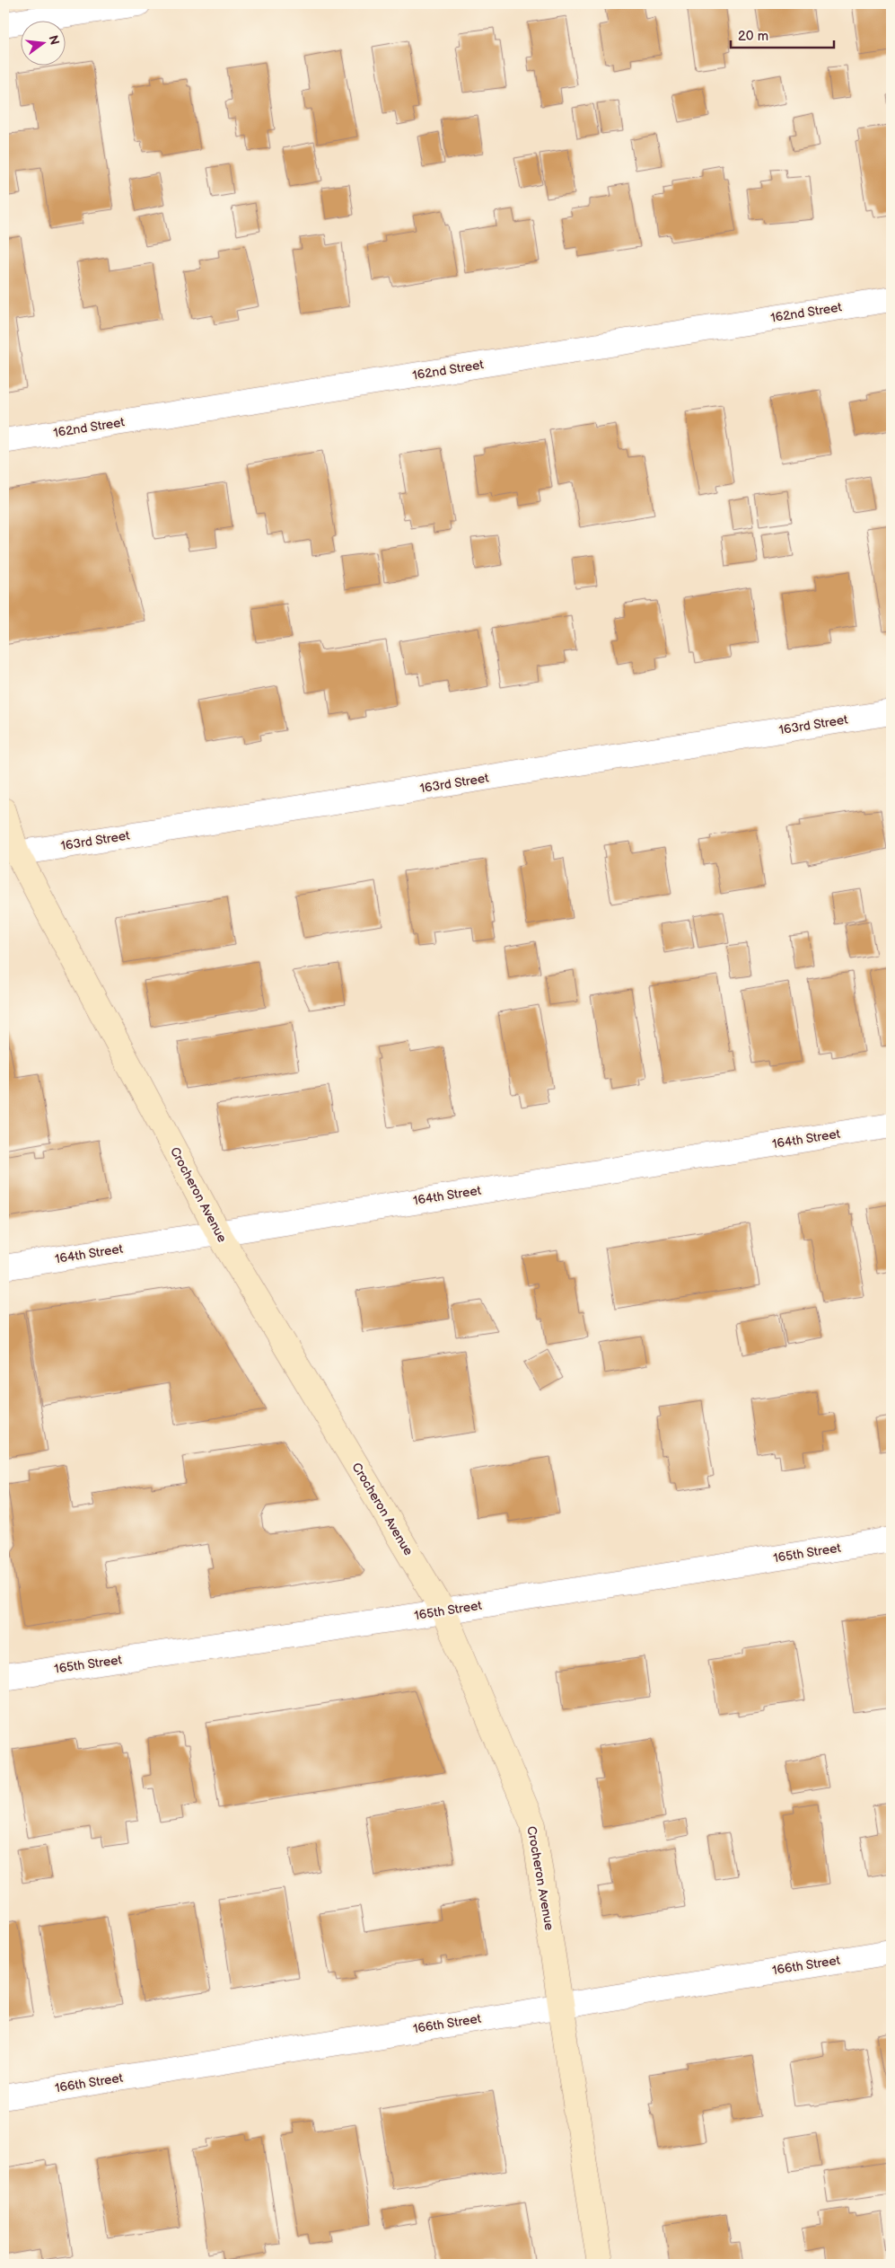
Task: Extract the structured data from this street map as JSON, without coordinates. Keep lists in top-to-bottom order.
{
  "streets": {
    "street": [
      "162nd Street",
      "163rd Street",
      "164th Street",
      "Crocheron Avenue",
      "165th Street",
      "166th Street"
    ]
  },
  "crossings": [
    ["163rd Street", "Crocheron Avenue"],
    ["164th Street", "Crocheron Avenue"],
    ["Crocheron Avenue", "165th Street"],
    ["Crocheron Avenue", "166th Street"]
  ],
  "scale_bar": "20 m",
  "north": "right"
}
